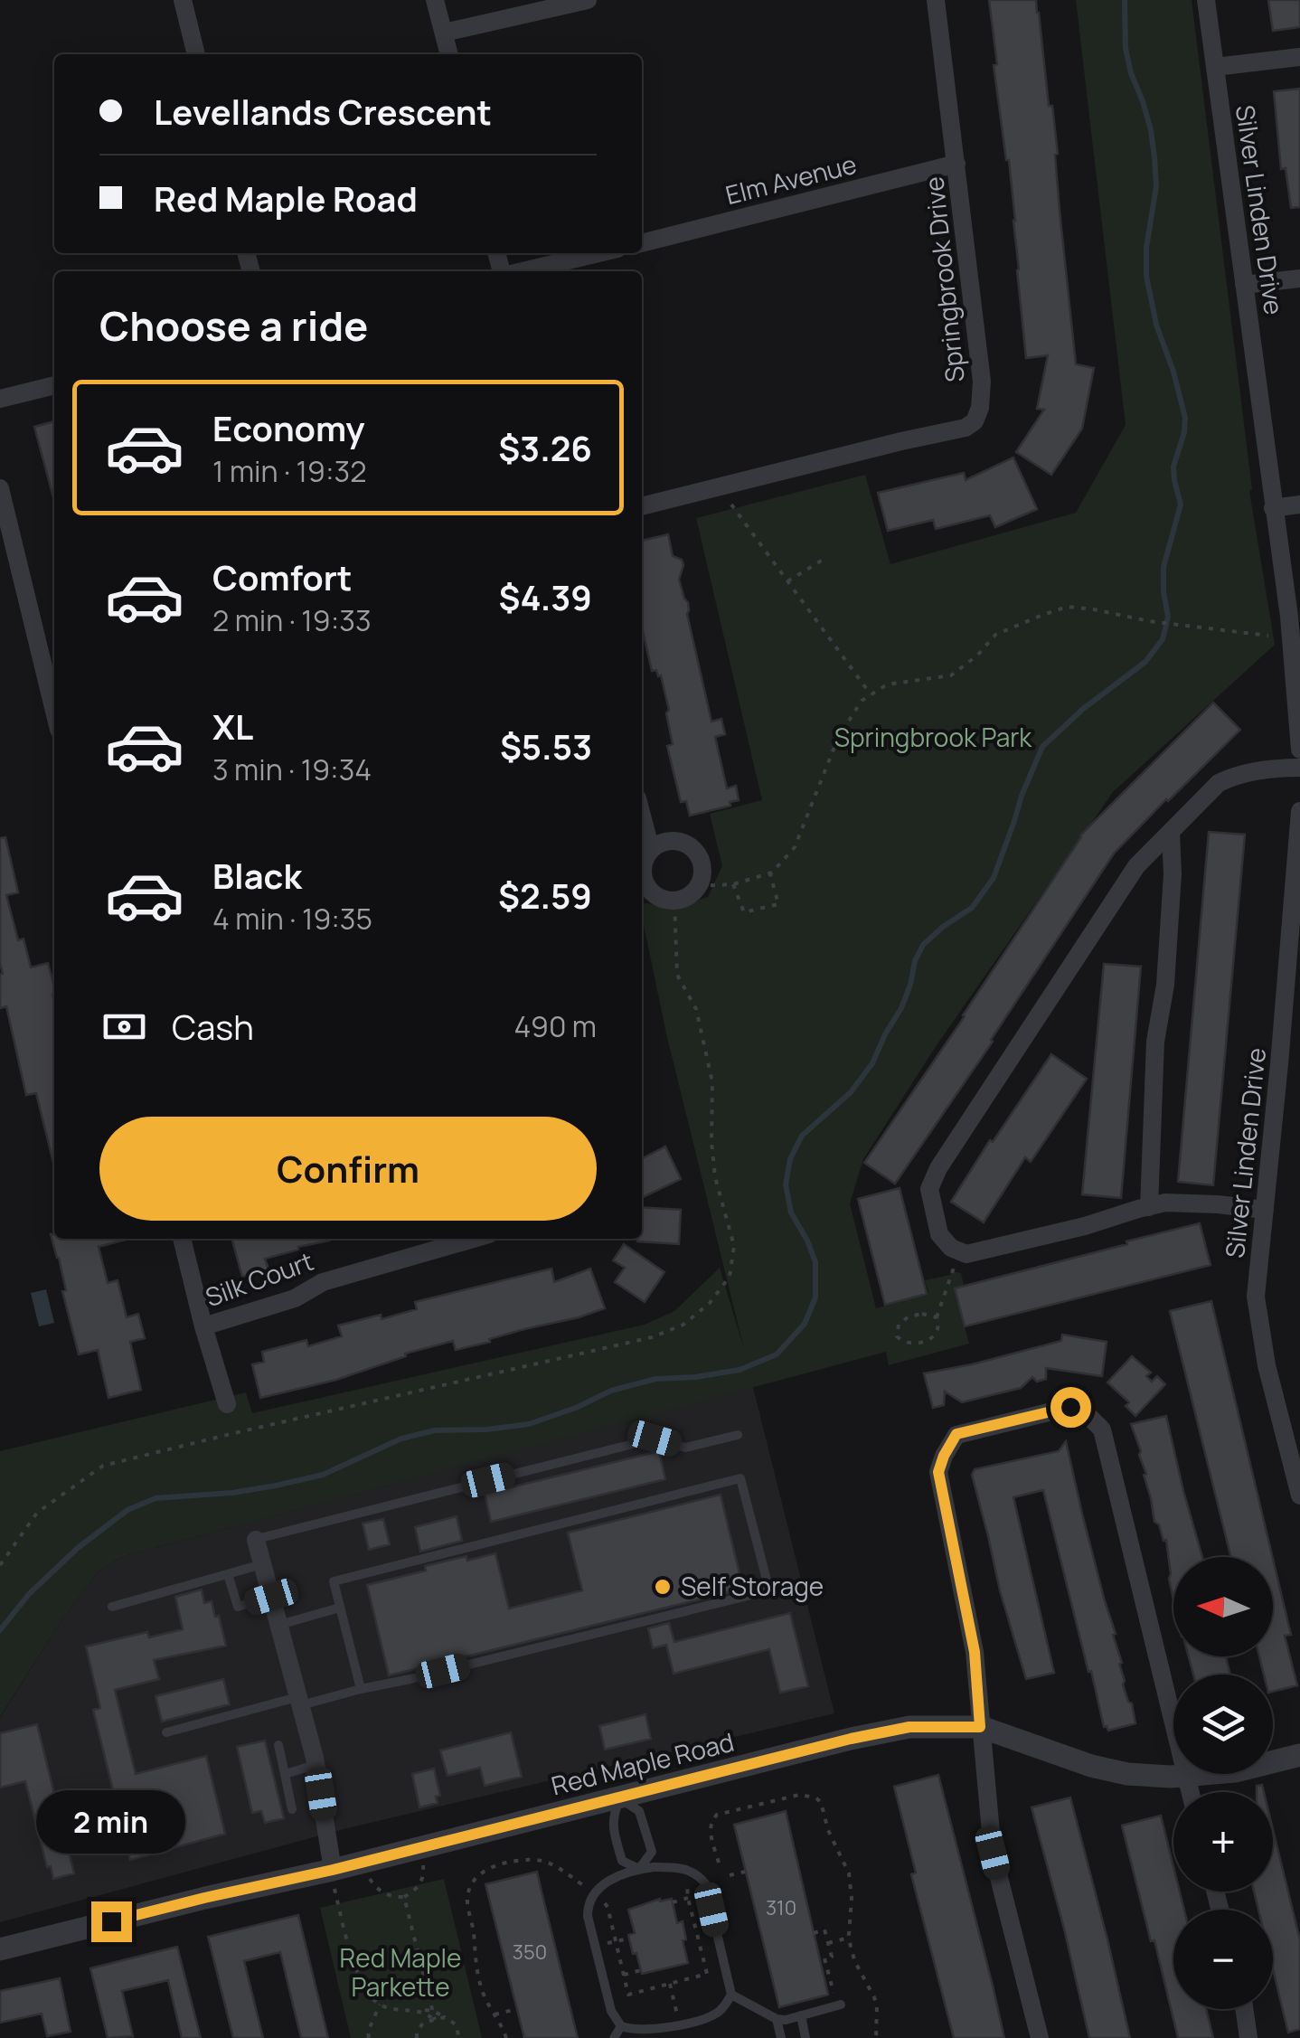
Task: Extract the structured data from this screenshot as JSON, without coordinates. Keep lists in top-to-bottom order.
{
  "streets": {
    "street": [
      "Elm Avenue",
      "Silver Linden Drive",
      "Springbrook Drive",
      "Silk Court",
      "Red Maple Road"
    ]
  },
  "crossings": [
    ["Elm Avenue", "Springbrook Drive"]
  ],
  "parks": ["Springbrook Park", "Red Maple Parkette"],
  "places": ["Self Storage"],
  "house_numbers": ["310", "350"],
  "north": "left",
  "page": {
    "banner": ["Levellands Crescent", "Red Maple Road"],
    "heading": "Choose a ride",
    "list": [
      {
        "name": "Economy",
        "note": "1 min · 19:32",
        "value": "$3.26"
      },
      {
        "name": "Comfort",
        "note": "2 min · 19:33",
        "value": "$4.39"
      },
      {
        "name": "XL",
        "note": "3 min · 19:34",
        "value": "$5.53"
      },
      {
        "name": "Black",
        "note": "4 min · 19:35",
        "value": "$2.59"
      }
    ],
    "pay": ["Cash", "490 m"],
    "buttons": "Confirm",
    "map_buttons": ["+", "−"],
    "bubble": "2 min"
  }
}
